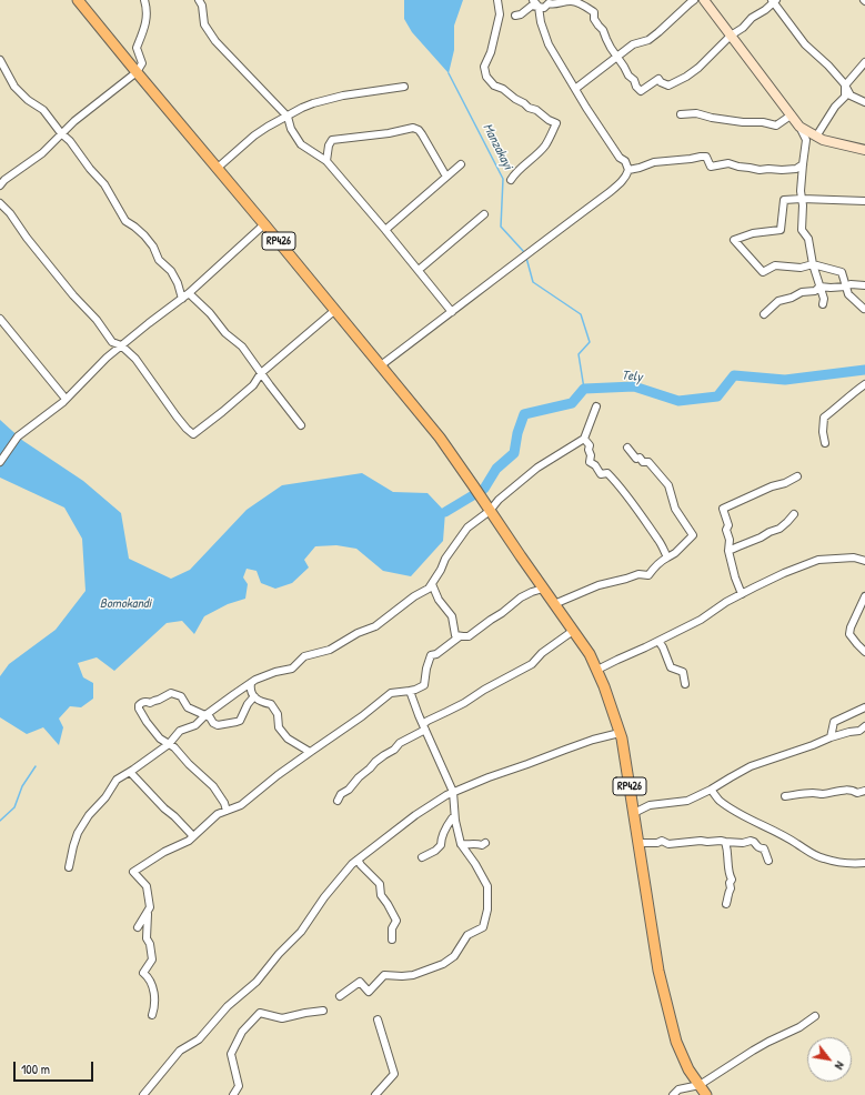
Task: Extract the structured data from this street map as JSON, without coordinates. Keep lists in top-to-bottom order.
{
  "streets": {
    "main road": ["RP426"]
  },
  "water": ["Manzakayi", "Tely", "Bomokandi"],
  "scale_bar": "100 m",
  "north": "bottom right"
}
